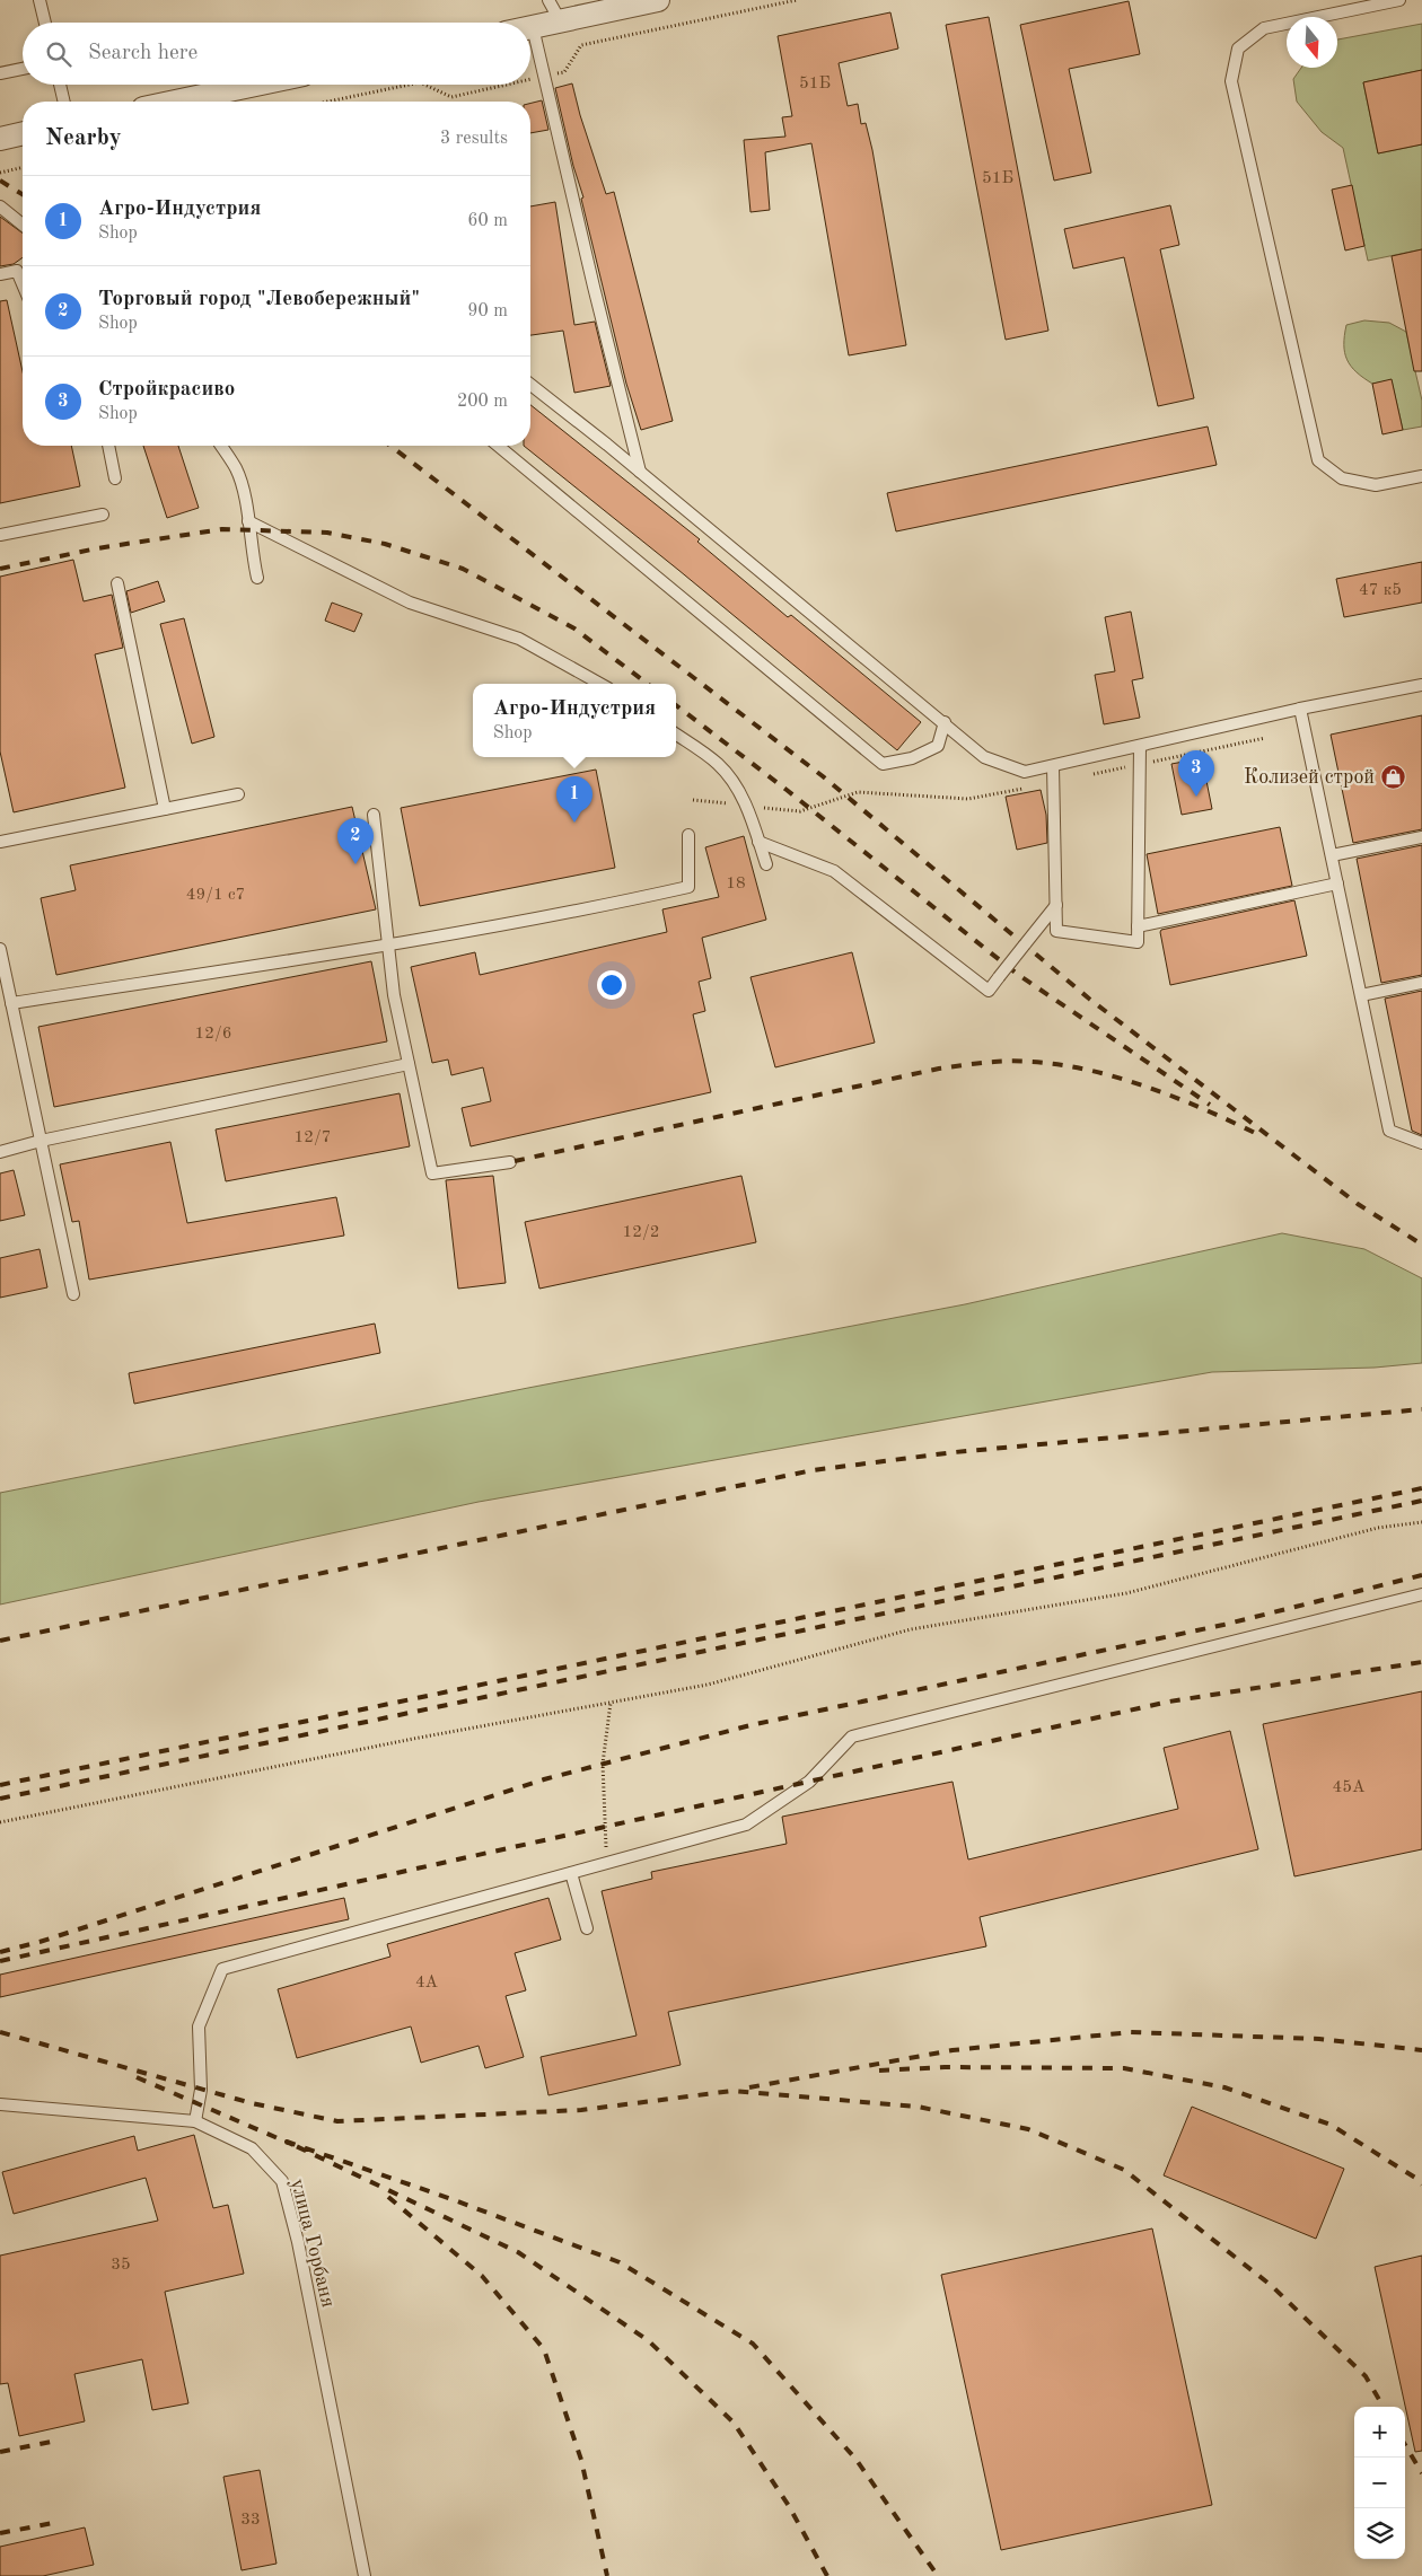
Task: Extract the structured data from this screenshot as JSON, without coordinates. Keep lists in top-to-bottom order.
{
  "streets": {
    "lane": ["улица Горбаня"]
  },
  "places": {
    "shop": ["Колизей строй"]
  },
  "house_numbers": [
    "51Б",
    "51Б",
    "47 к5",
    "18",
    "49/1 с7",
    "12/6",
    "12/7",
    "12/2",
    "45А",
    "4А",
    "35",
    "33"
  ],
  "north": "bottom",
  "page": {
    "search": "Search here",
    "heading": ["Nearby", "3 results"],
    "list": [
      {
        "mark": "1",
        "name": "Агро-Индустрия",
        "note": "Shop",
        "value": "60 m"
      },
      {
        "mark": "2",
        "name": "Торговый город \"Левобережный\"",
        "note": "Shop",
        "value": "90 m"
      },
      {
        "mark": "3",
        "name": "Стройкрасиво",
        "note": "Shop",
        "value": "200 m"
      }
    ],
    "popup": ["Агро-Индустрия", "Shop"],
    "pins": ["3", "1", "2"],
    "map_buttons": ["+", "−"]
  }
}
